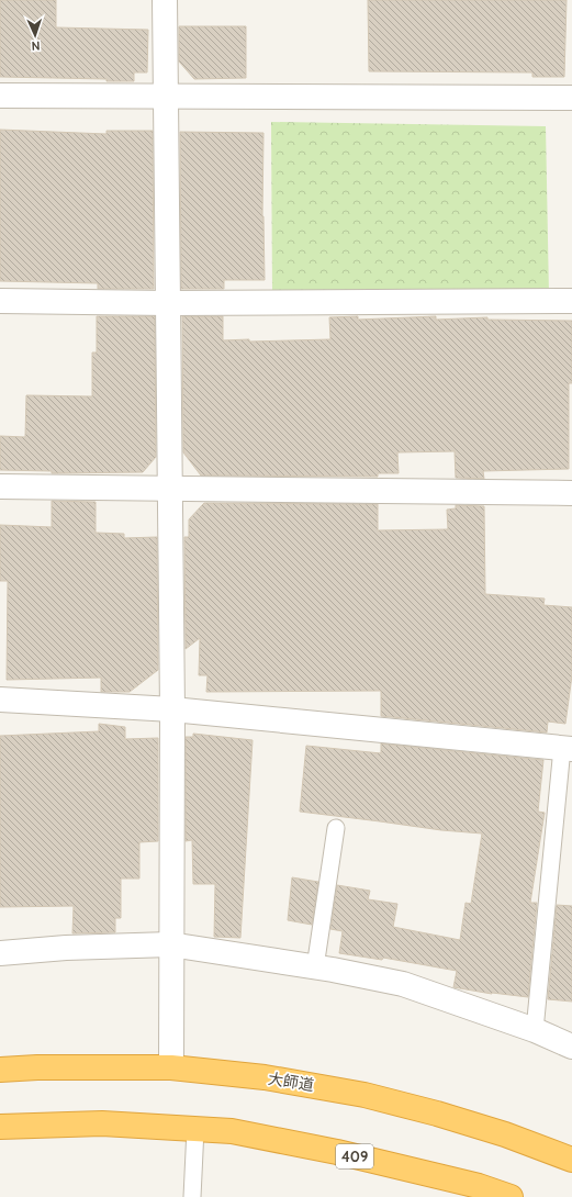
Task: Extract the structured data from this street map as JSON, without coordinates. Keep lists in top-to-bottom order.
{
  "streets": {
    "highway": ["大師道", "409"]
  },
  "north": "bottom"
}
